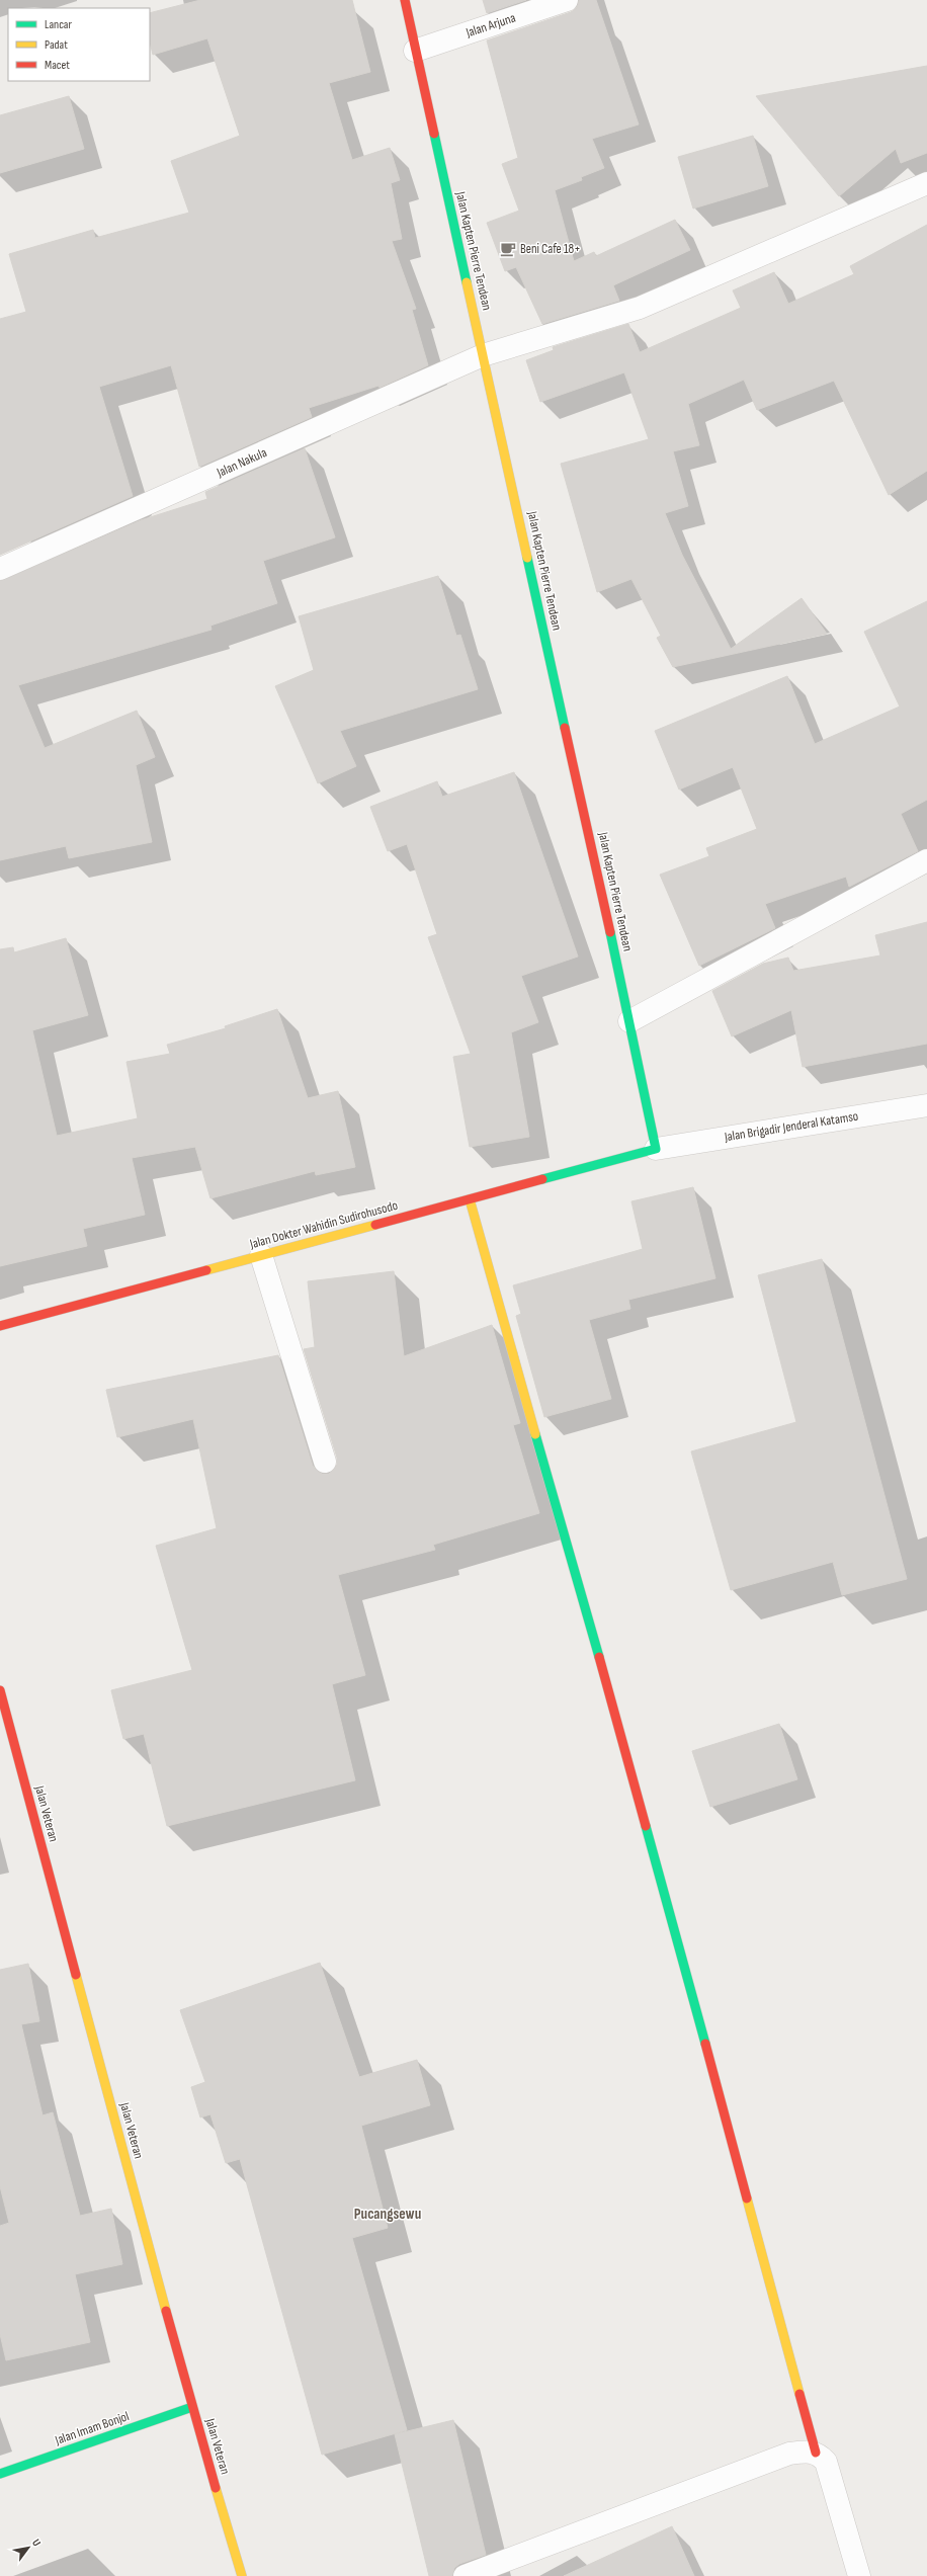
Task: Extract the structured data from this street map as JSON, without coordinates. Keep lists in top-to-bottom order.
{
  "streets": {
    "main road": [
      "Jalan Kapten Pierre Tendean",
      "Jalan Dokter Wahidin Sudirohusodo",
      "Jalan Veteran",
      "Jalan Imam Bonjol"
    ],
    "street": ["Jalan Arjuna", "Jalan Nakula", "Jalan Brigadir Jenderal Katamso"]
  },
  "crossings": [
    ["Jalan Arjuna", "Jalan Kapten Pierre Tendean"],
    ["Jalan Kapten Pierre Tendean", "Jalan Nakula"],
    ["Jalan Kapten Pierre Tendean", "Jalan Brigadir Jenderal Katamso"],
    ["Jalan Kapten Pierre Tendean", "Jalan Dokter Wahidin Sudirohusodo"],
    ["Jalan Brigadir Jenderal Katamso", "Jalan Dokter Wahidin Sudirohusodo"],
    ["Jalan Veteran", "Jalan Imam Bonjol"]
  ],
  "districts": ["Pucangsewu"],
  "places": {
    "cafe": ["Beni Cafe 18+"]
  },
  "legend": ["Lancar", "Padat", "Macet"],
  "north": "top right"
}
